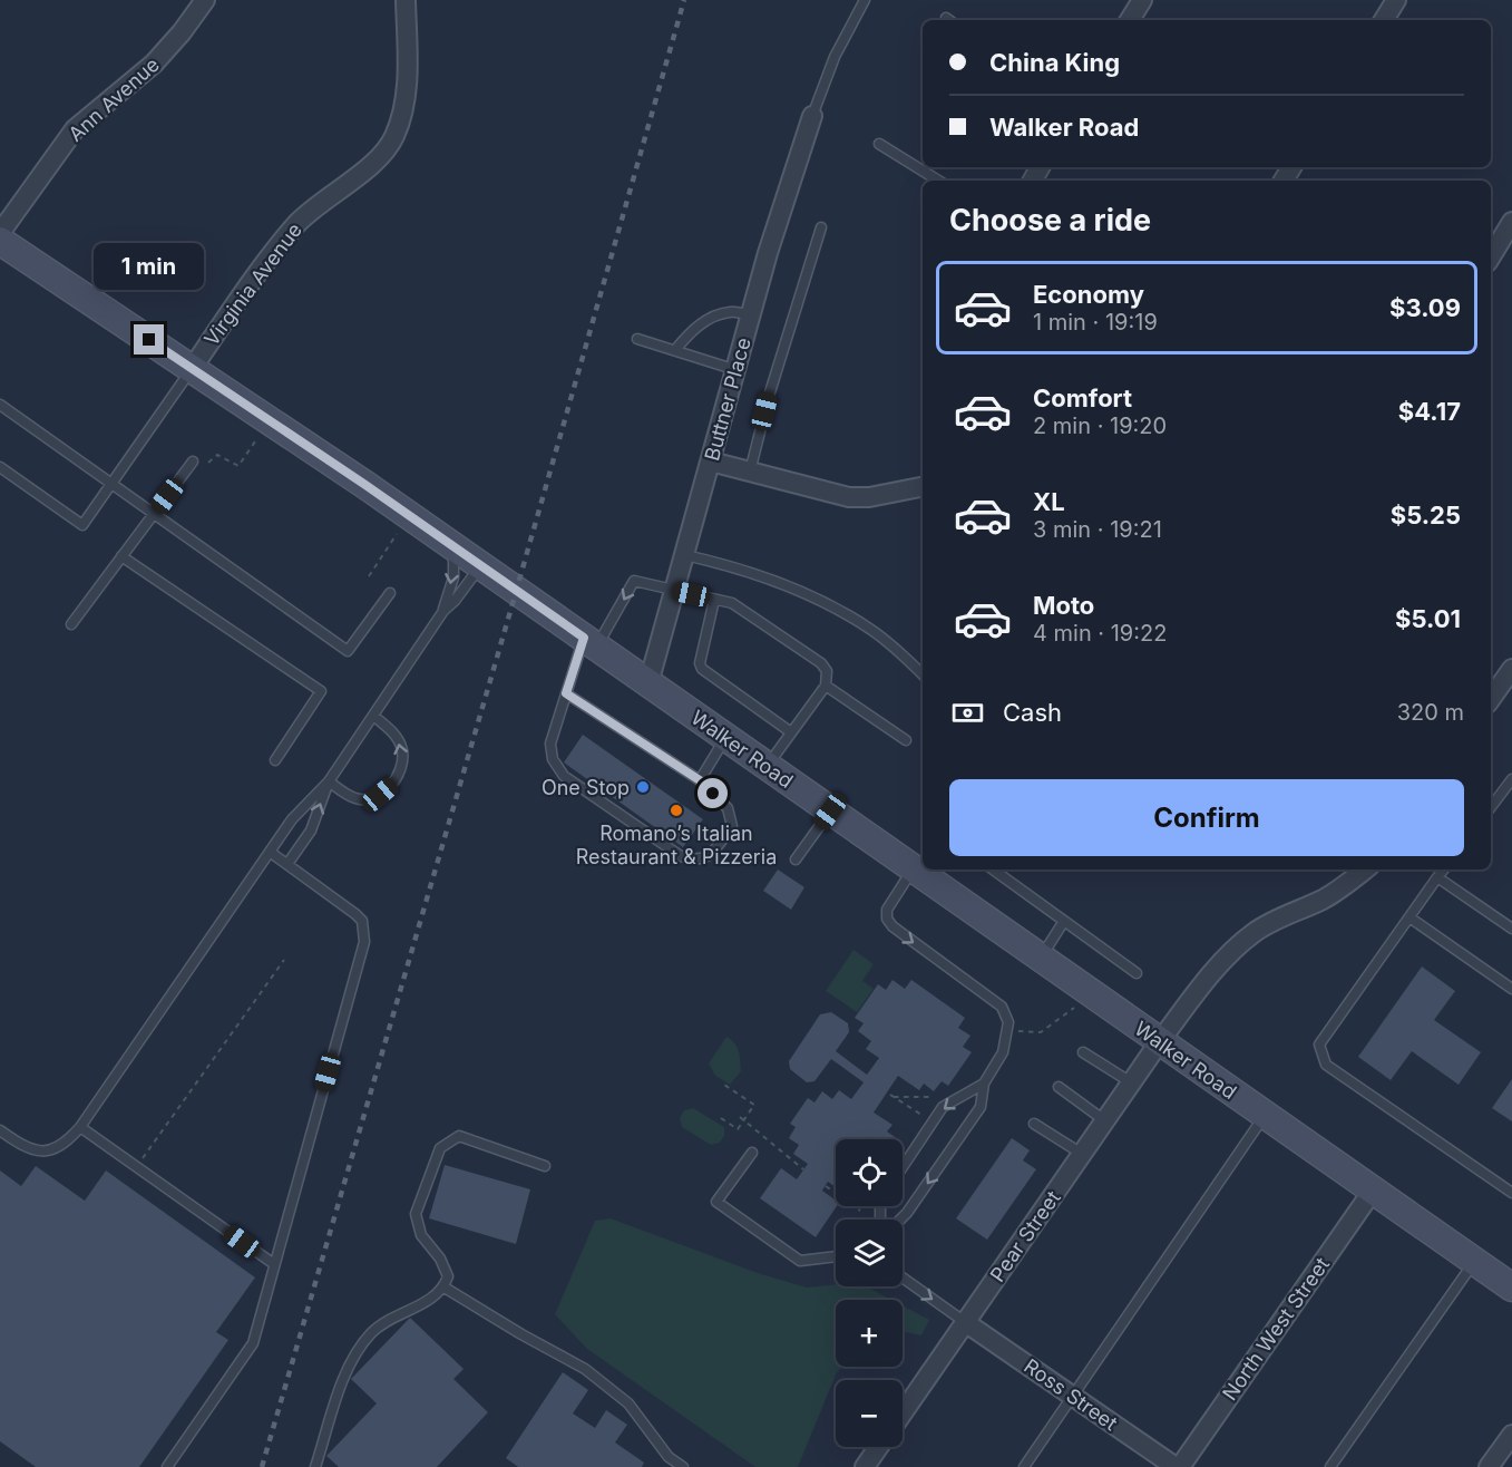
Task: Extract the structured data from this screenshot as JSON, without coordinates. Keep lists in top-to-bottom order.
{
  "streets": {
    "street": [
      "Ann Avenue",
      "Virginia Avenue",
      "Buttner Place",
      "Walker Road",
      "Pear Street",
      "North West Street",
      "Ross Street"
    ]
  },
  "crossings": [
    ["Virginia Avenue", "Walker Road"],
    ["Buttner Place", "Walker Road"],
    ["Walker Road", "Pear Street"],
    ["Walker Road", "North West Street"],
    ["Pear Street", "Ross Street"],
    ["North West Street", "Ross Street"]
  ],
  "places": ["One Stop", "Romano’s Italian Restaurant & Pizzeria"],
  "page": {
    "banner": ["China King", "Walker Road"],
    "heading": "Choose a ride",
    "bubble": "1 min",
    "list": [
      {
        "name": "Economy",
        "note": "1 min · 19:19",
        "value": "$3.09"
      },
      {
        "name": "Comfort",
        "note": "2 min · 19:20",
        "value": "$4.17"
      },
      {
        "name": "XL",
        "note": "3 min · 19:21",
        "value": "$5.25"
      },
      {
        "name": "Moto",
        "note": "4 min · 19:22",
        "value": "$5.01"
      }
    ],
    "pay": ["Cash", "320 m"],
    "buttons": "Confirm",
    "map_buttons": ["+", "−"]
  }
}
